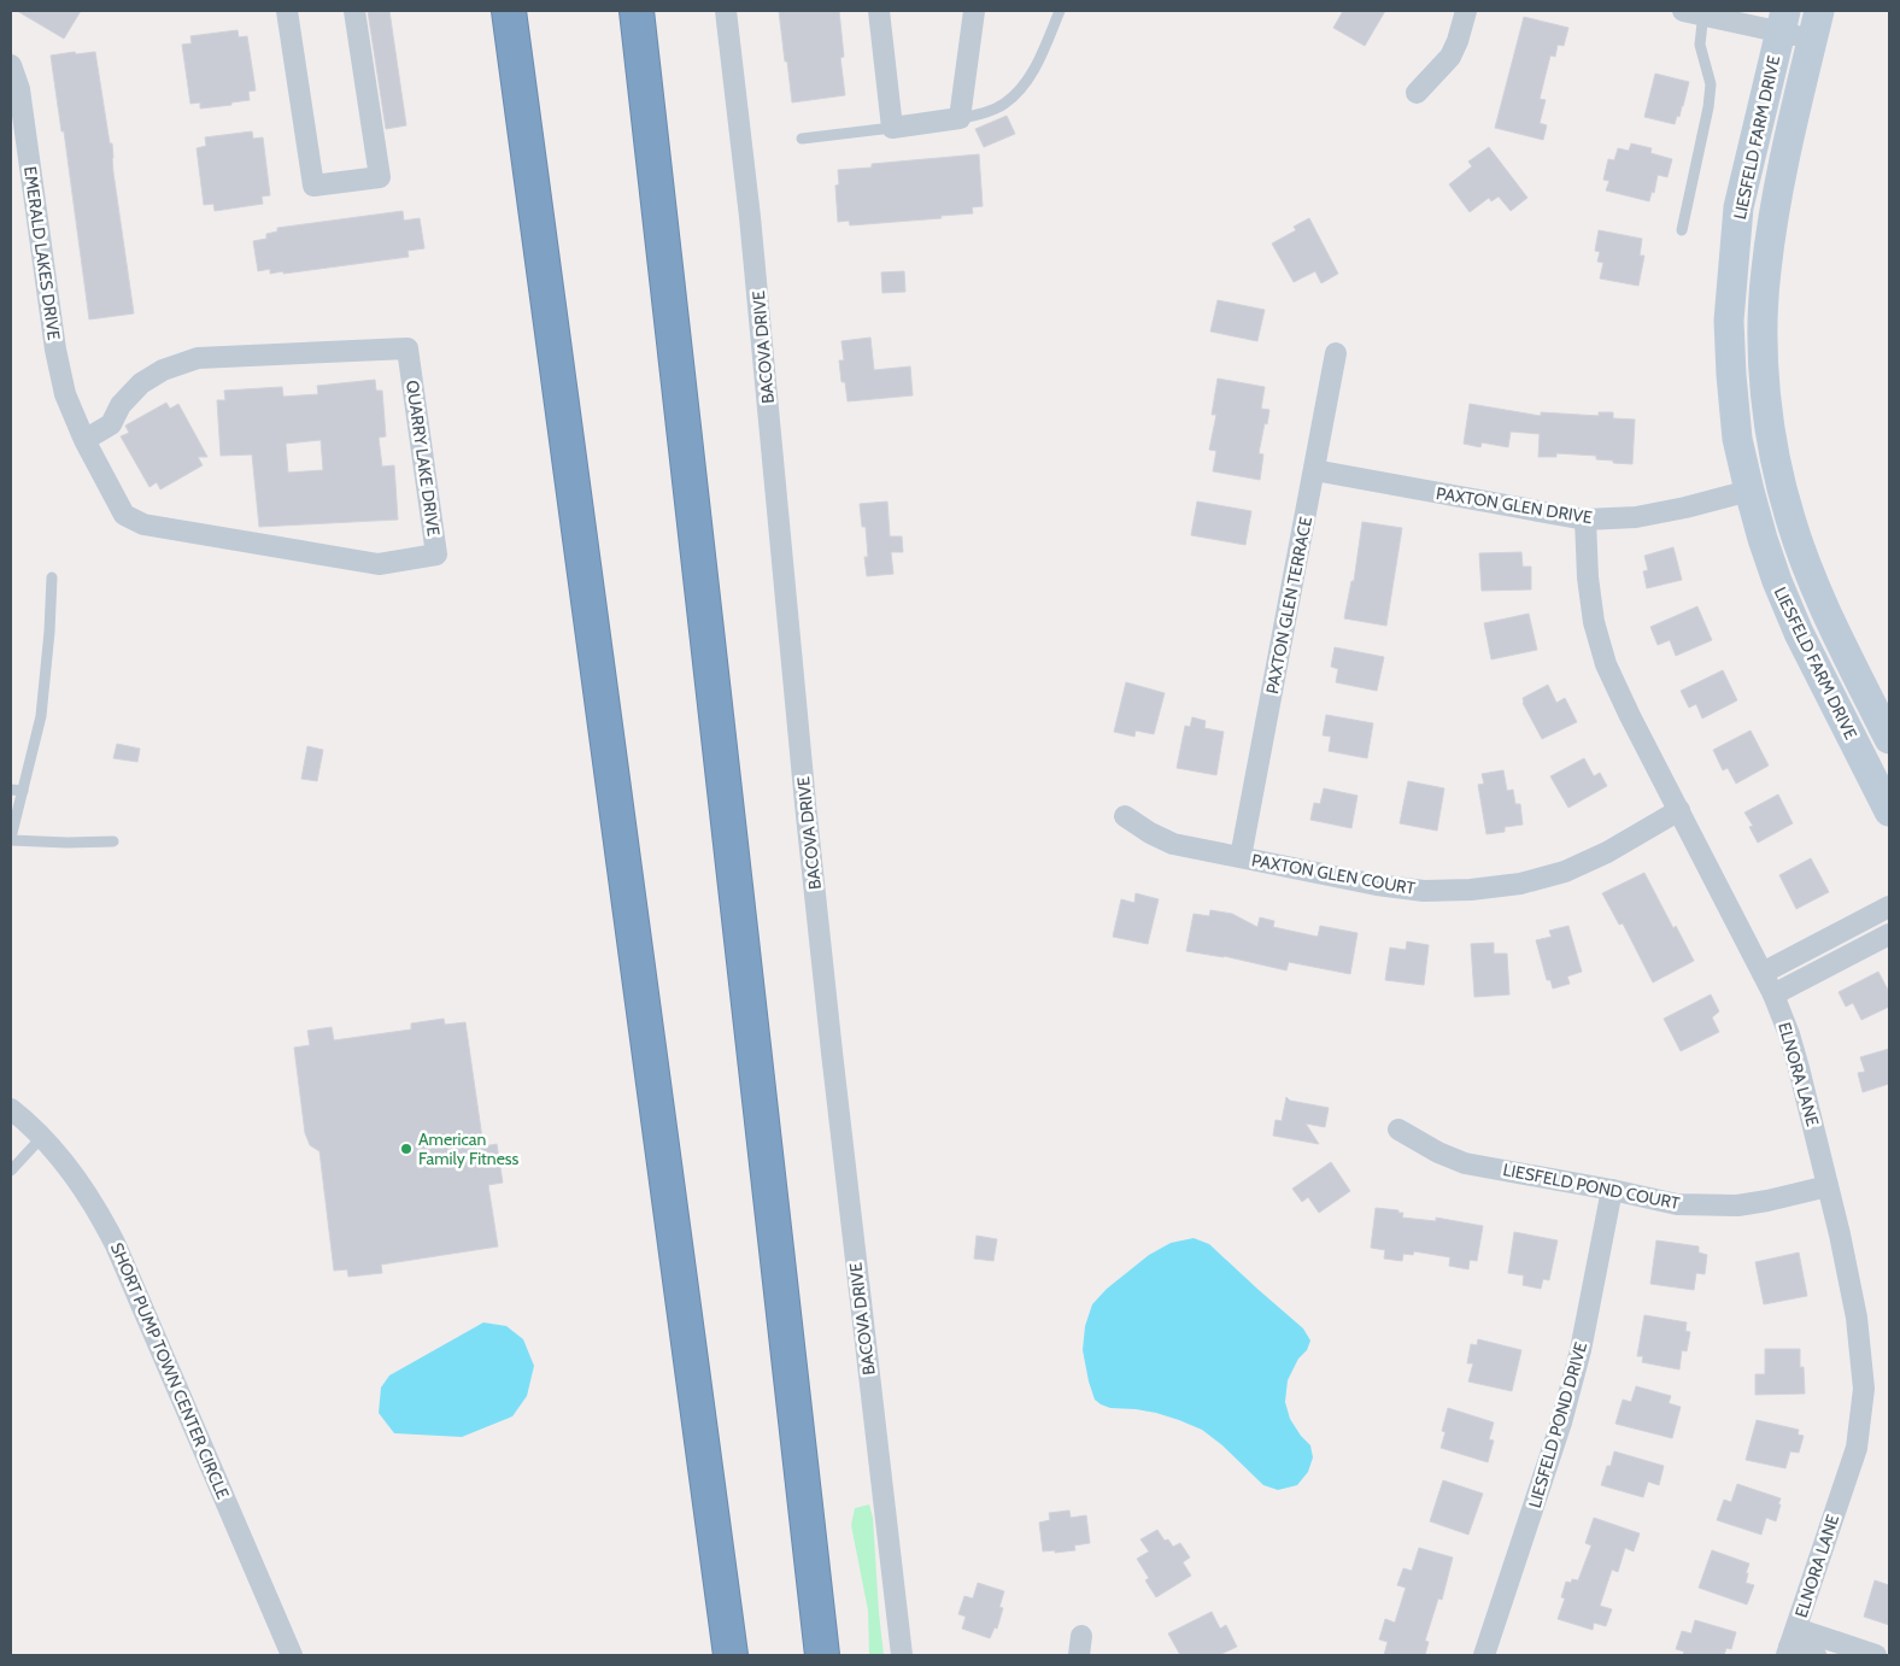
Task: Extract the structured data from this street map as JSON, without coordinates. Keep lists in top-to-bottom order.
{
  "streets": {
    "street": [
      "LIESFELD FARM DRIVE",
      "EMERALD LAKES DRIVE",
      "BACOVA DRIVE",
      "QUARRY LAKE DRIVE",
      "PAXTON GLEN DRIVE",
      "PAXTON GLEN TERRACE",
      "PAXTON GLEN COURT",
      "ELNORA LANE",
      "LIESFELD POND COURT",
      "SHORT PUMP TOWN CENTER CIRCLE",
      "LIESFELD POND DRIVE"
    ]
  },
  "crossings": [
    ["LIESFELD FARM DRIVE", "PAXTON GLEN DRIVE"],
    ["EMERALD LAKES DRIVE", "QUARRY LAKE DRIVE"],
    ["PAXTON GLEN DRIVE", "PAXTON GLEN TERRACE"],
    ["PAXTON GLEN DRIVE", "ELNORA LANE"],
    ["PAXTON GLEN TERRACE", "PAXTON GLEN COURT"],
    ["PAXTON GLEN COURT", "ELNORA LANE"],
    ["ELNORA LANE", "LIESFELD POND COURT"],
    ["LIESFELD POND COURT", "LIESFELD POND DRIVE"]
  ],
  "places": ["American Family Fitness"]
}
